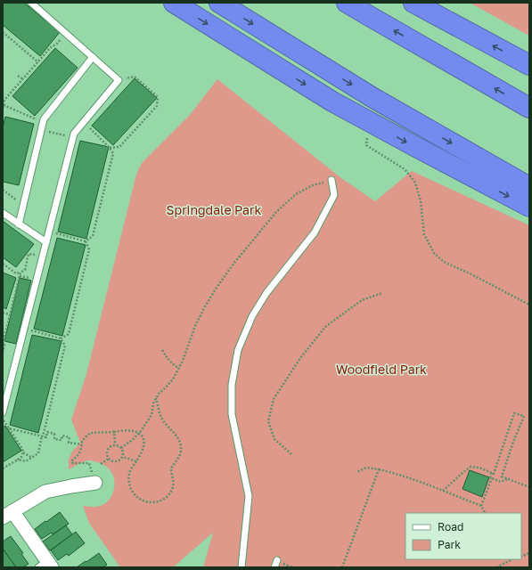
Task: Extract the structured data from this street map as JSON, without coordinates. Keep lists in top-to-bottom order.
{
  "parks": ["Springdale Park", "Woodfield Park"],
  "legend": ["Road", "Park"]
}
